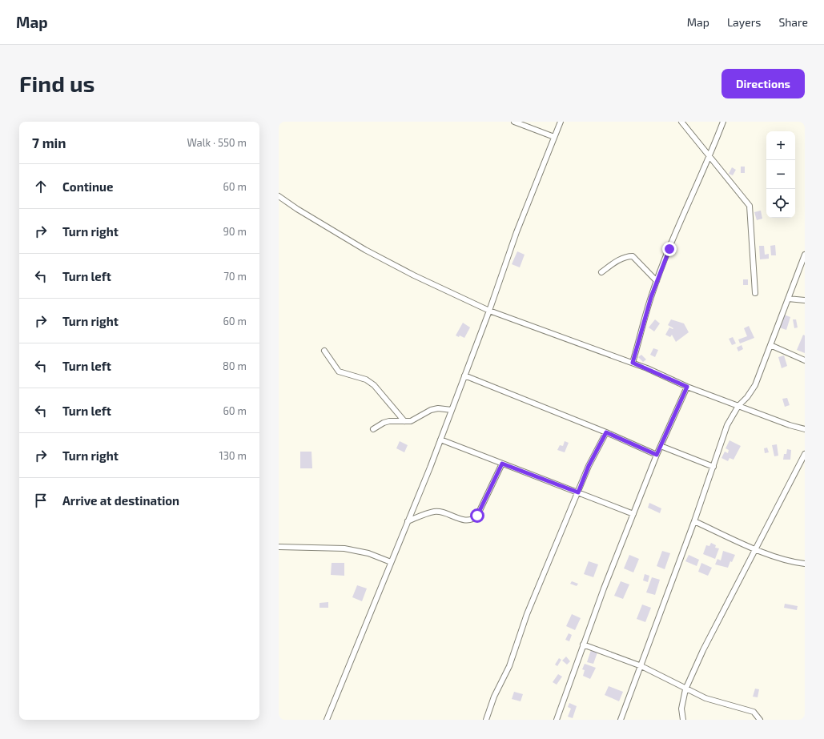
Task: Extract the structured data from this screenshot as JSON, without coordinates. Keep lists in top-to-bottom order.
{
  "page": {
    "header": "Map",
    "nav": ["Map", "Layers", "Share"],
    "buttons": "Directions",
    "title": "Find us",
    "heading": ["7 min", "Walk · 550 m"],
    "map_buttons": ["+", "−"],
    "list": [
      ["Continue", "60 m"],
      ["Turn right", "90 m"],
      ["Turn left", "70 m"],
      ["Turn right", "60 m"],
      ["Turn left", "80 m"],
      ["Turn left", "60 m"],
      ["Turn right", "130 m"],
      "Arrive at destination"
    ]
  }
}
